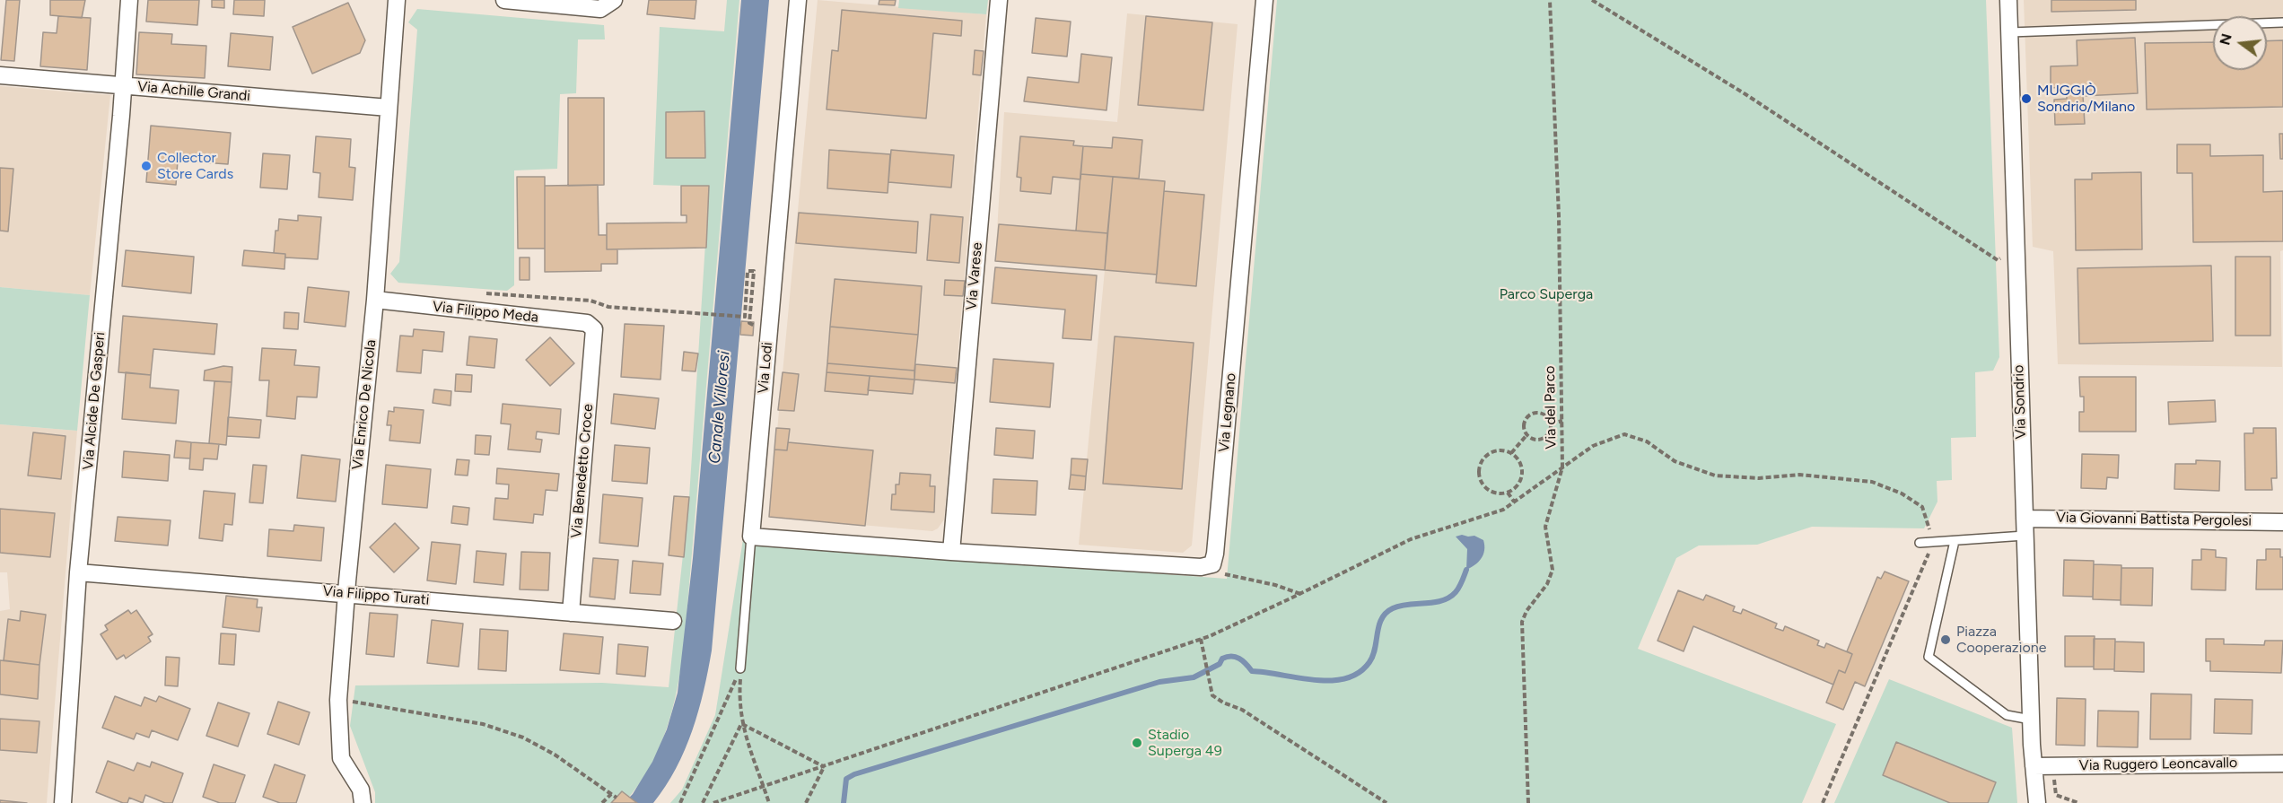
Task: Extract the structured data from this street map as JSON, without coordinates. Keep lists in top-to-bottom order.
{
  "streets": {
    "street": [
      "Via Achille Grandi",
      "Via Varese",
      "Via Filippo Meda",
      "Via Lodi",
      "Via Alcide De Gasperi",
      "Via Sondrio",
      "Via Enrico De Nicola",
      "Via Legnano",
      "Via Benedetto Croce",
      "Via Giovanni Battista Pergolesi",
      "Via Filippo Turati",
      "Via Ruggero Leoncavallo"
    ],
    "path": ["Via del Parco"]
  },
  "crossings": [
    ["Via Achille Grandi", "Via Alcide De Gasperi"],
    ["Via Achille Grandi", "Via Enrico De Nicola"],
    ["Via Filippo Meda", "Via Enrico De Nicola"],
    ["Via Filippo Meda", "Via Benedetto Croce"],
    ["Via Alcide De Gasperi", "Via Filippo Turati"],
    ["Via Sondrio", "Via Giovanni Battista Pergolesi"],
    ["Via Sondrio", "Via Ruggero Leoncavallo"],
    ["Via Enrico De Nicola", "Via Filippo Turati"],
    ["Via Benedetto Croce", "Via Filippo Turati"]
  ],
  "water": ["Canale Villoresi"],
  "parks": ["Parco Superga"],
  "places": [
    "MUGGIÒ Sondrio/Milano",
    "Collector Store Cards",
    "Piazza Cooperazione",
    "Stadio Superga 49"
  ],
  "north": "left"
}
